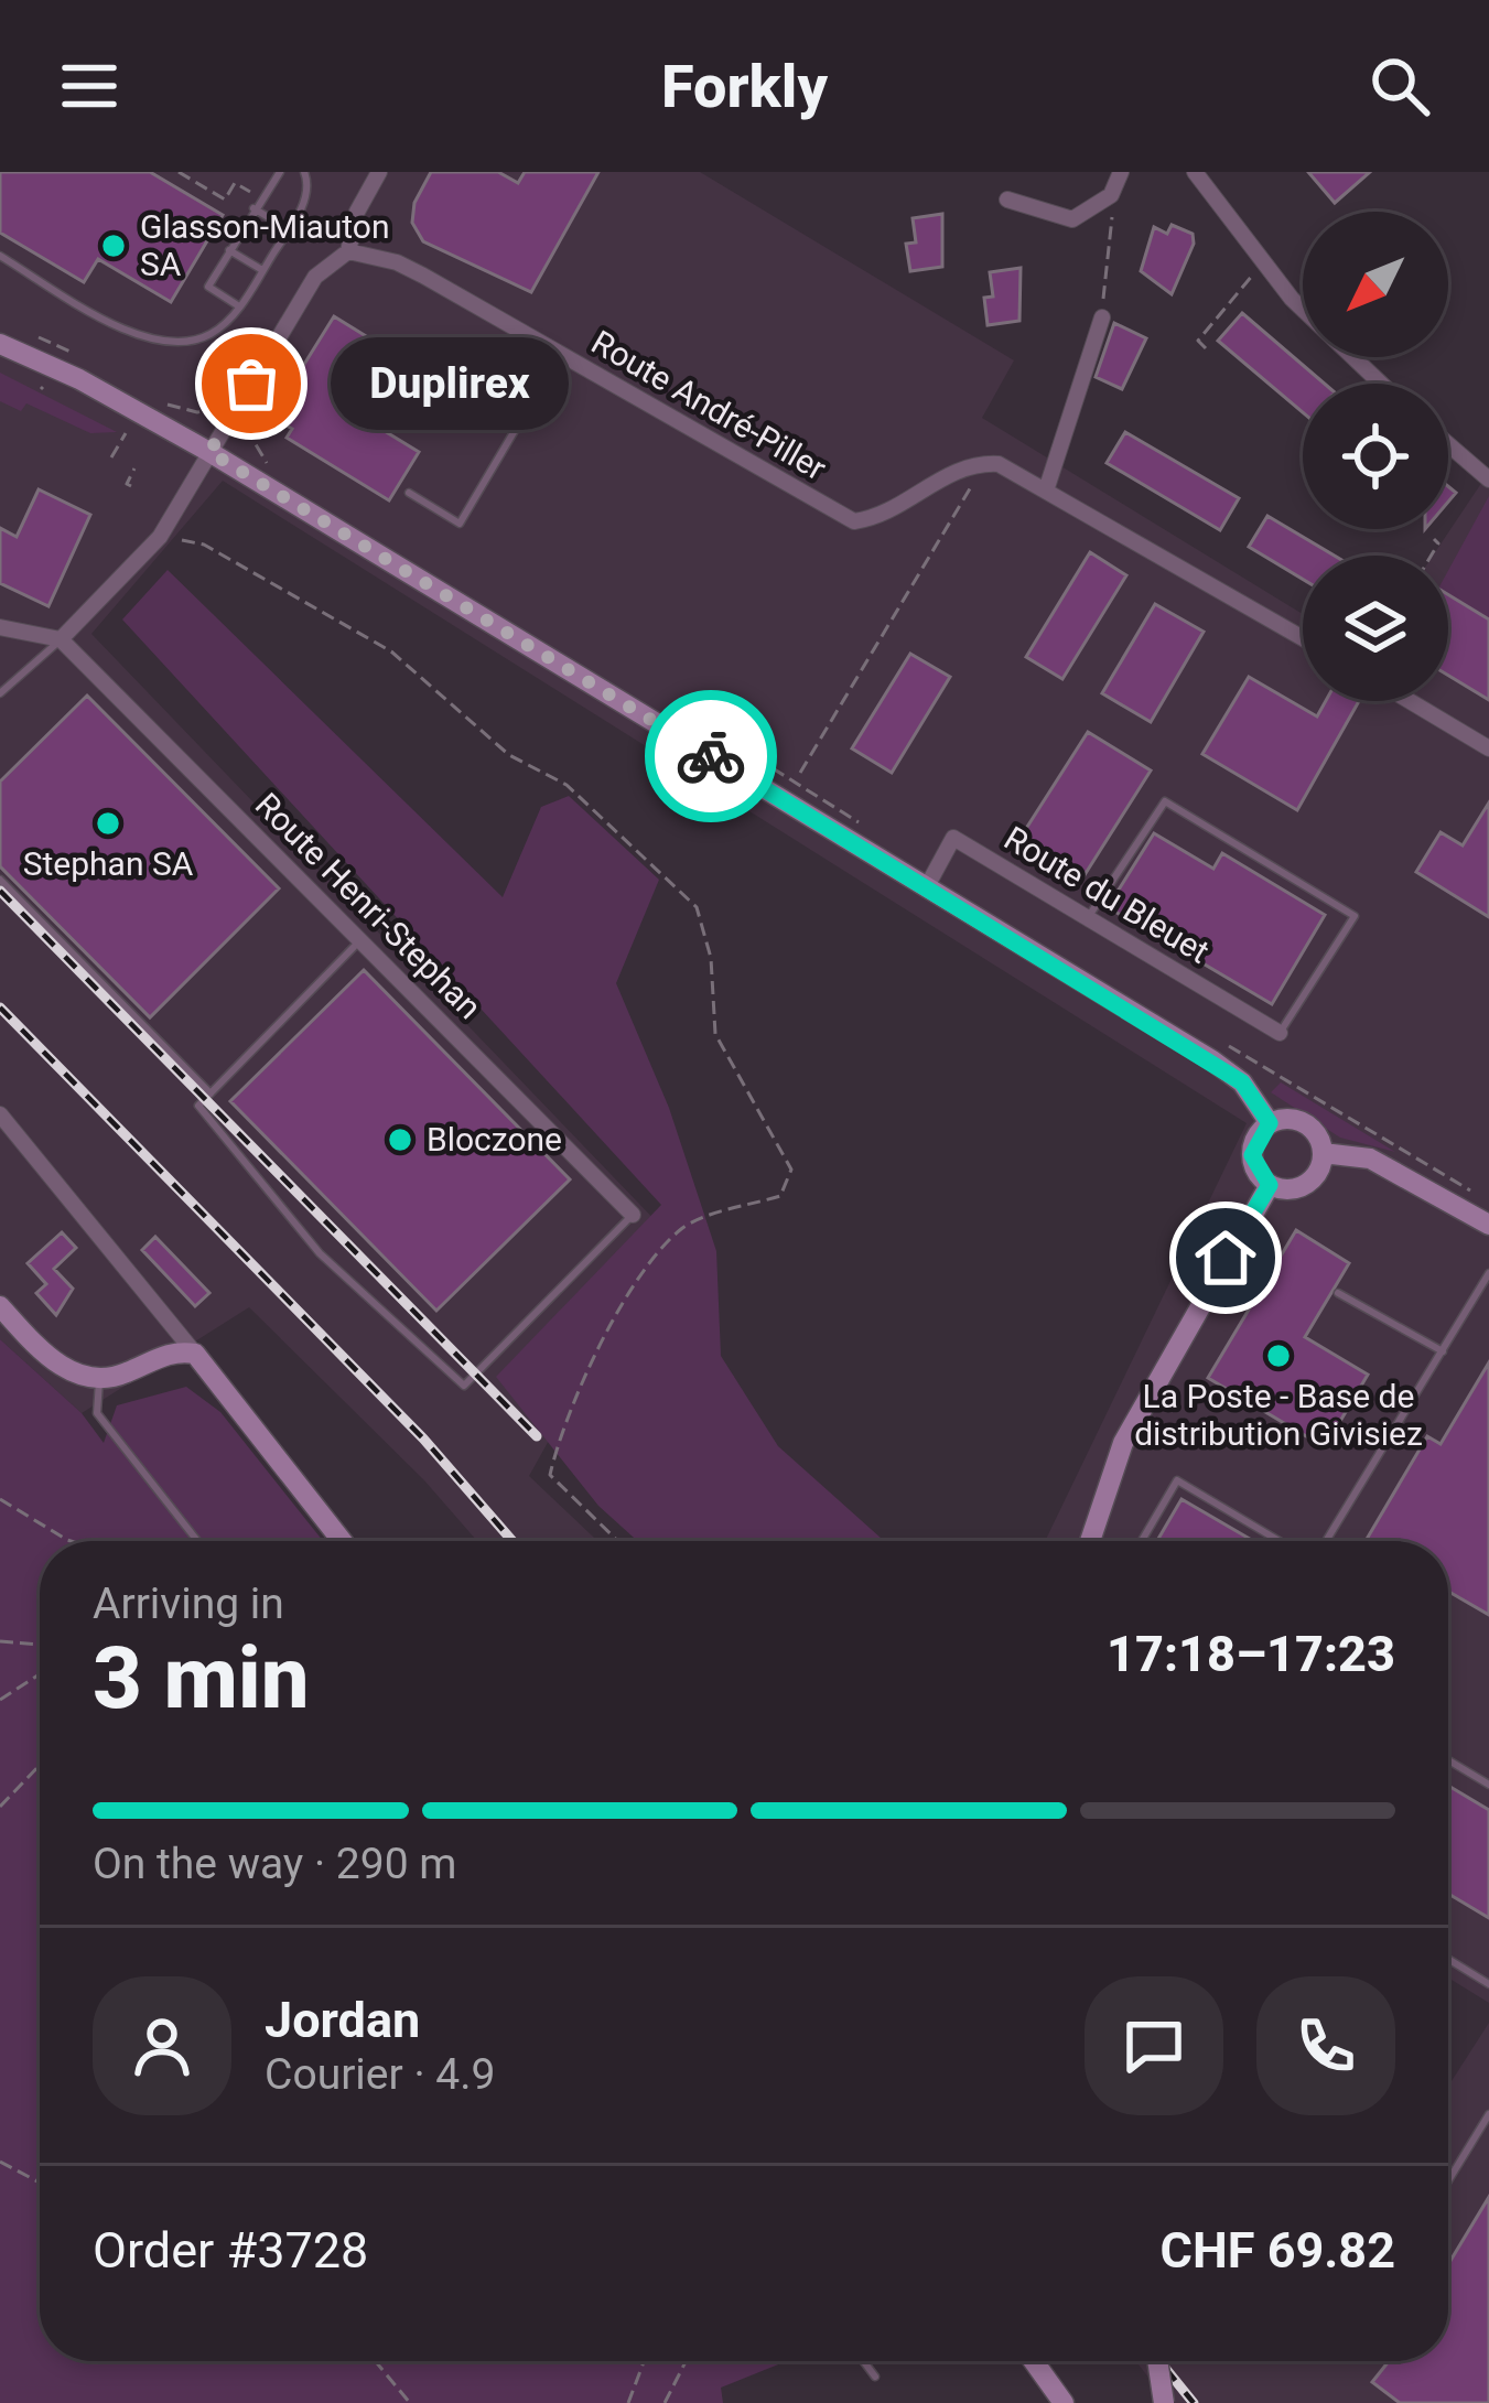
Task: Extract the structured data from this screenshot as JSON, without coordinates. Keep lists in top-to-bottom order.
{
  "streets": {
    "street": ["Route André-Piller", "Route du Bleuet", "Route Henri-Stephan"]
  },
  "places": [
    "Glasson-Miauton SA",
    "Duplirex",
    "Stephan SA",
    "Bloczone",
    "La Poste - Base de distribution Givisiez"
  ],
  "north": "bottom left",
  "page": {
    "header": "Forkly",
    "bubble": "Duplirex",
    "heading": ["3 min", "Arriving in", "17:18–17:23"],
    "panel": [
      "Jordan",
      "Courier · 4.9",
      "Order #3728",
      "CHF 69.82"
    ],
    "bar": "On the way · 290 m"
  }
}
